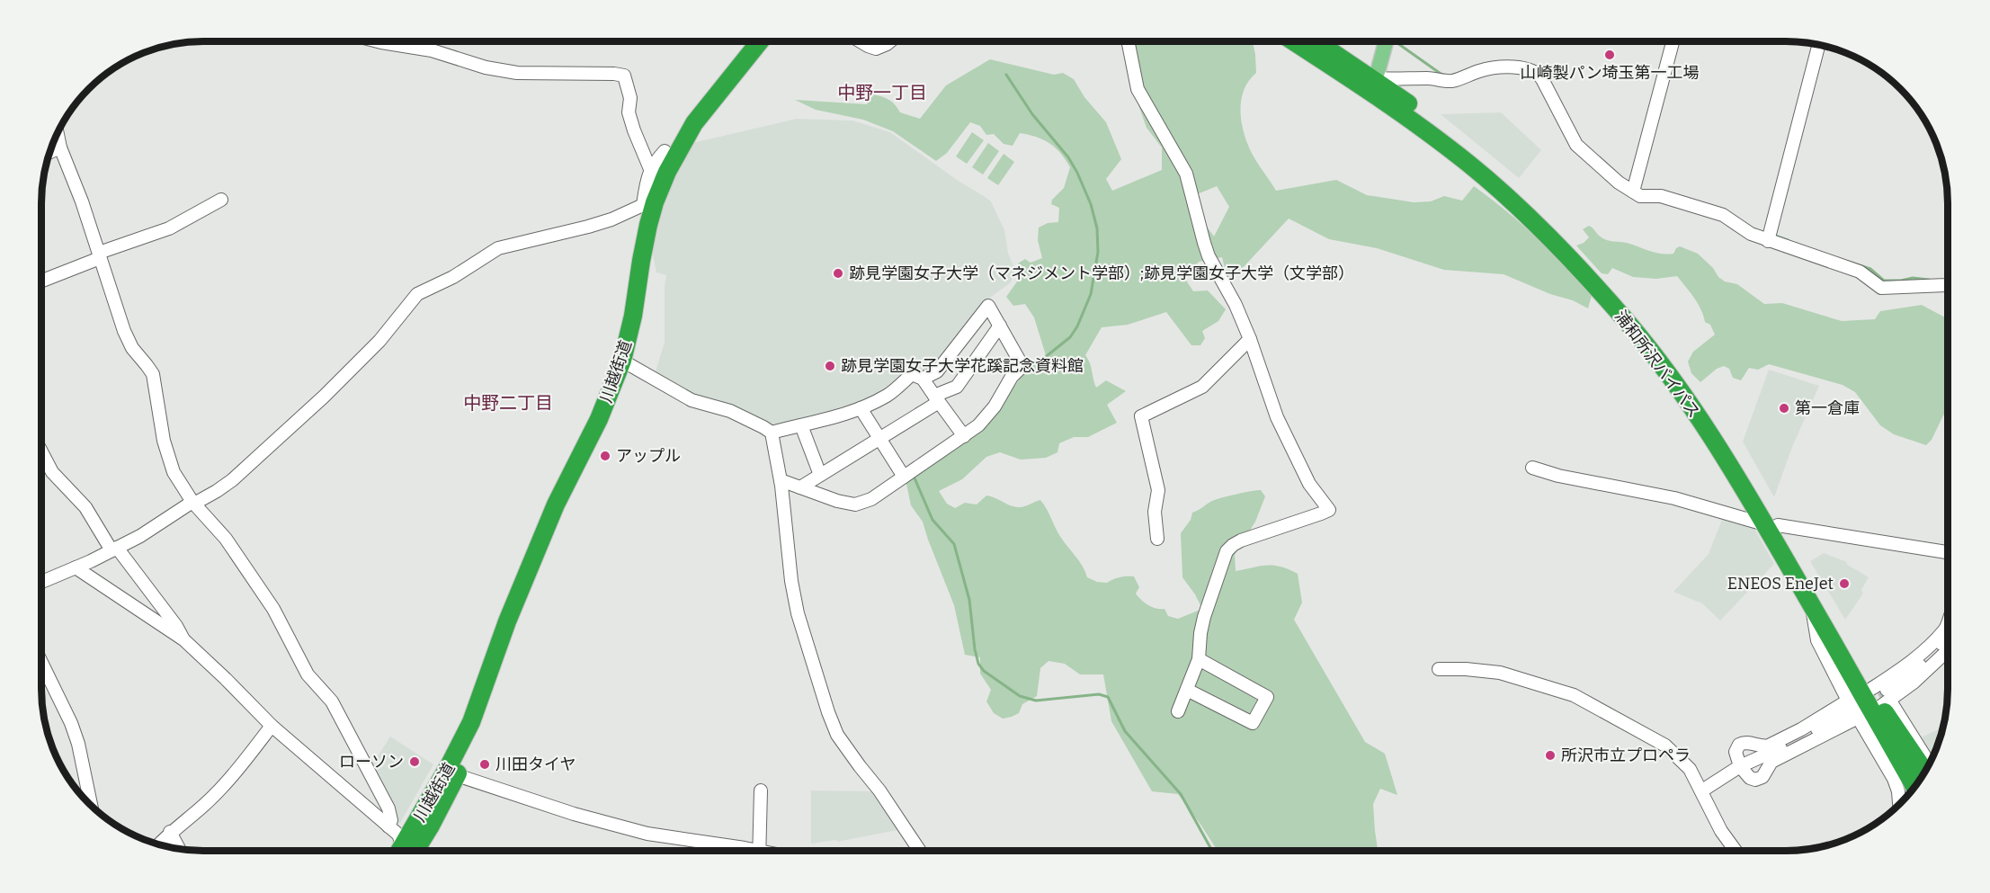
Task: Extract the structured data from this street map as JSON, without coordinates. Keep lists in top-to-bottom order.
{
  "streets": {
    "highway": ["浦和所沢バイパス", "川越街道"]
  },
  "districts": ["中野一丁目", "中野二丁目"],
  "places": [
    "山崎製パン埼玉第一工場",
    "跡見学園女子大学（マネジメント学部）;跡見学園女子大学（文学部）",
    "跡見学園女子大学花蹊記念資料館",
    "第一倉庫",
    "アップル",
    "ENEOS EneJet",
    "所沢市立プロペラ",
    "ローソン",
    "川田タイヤ"
  ]
}
